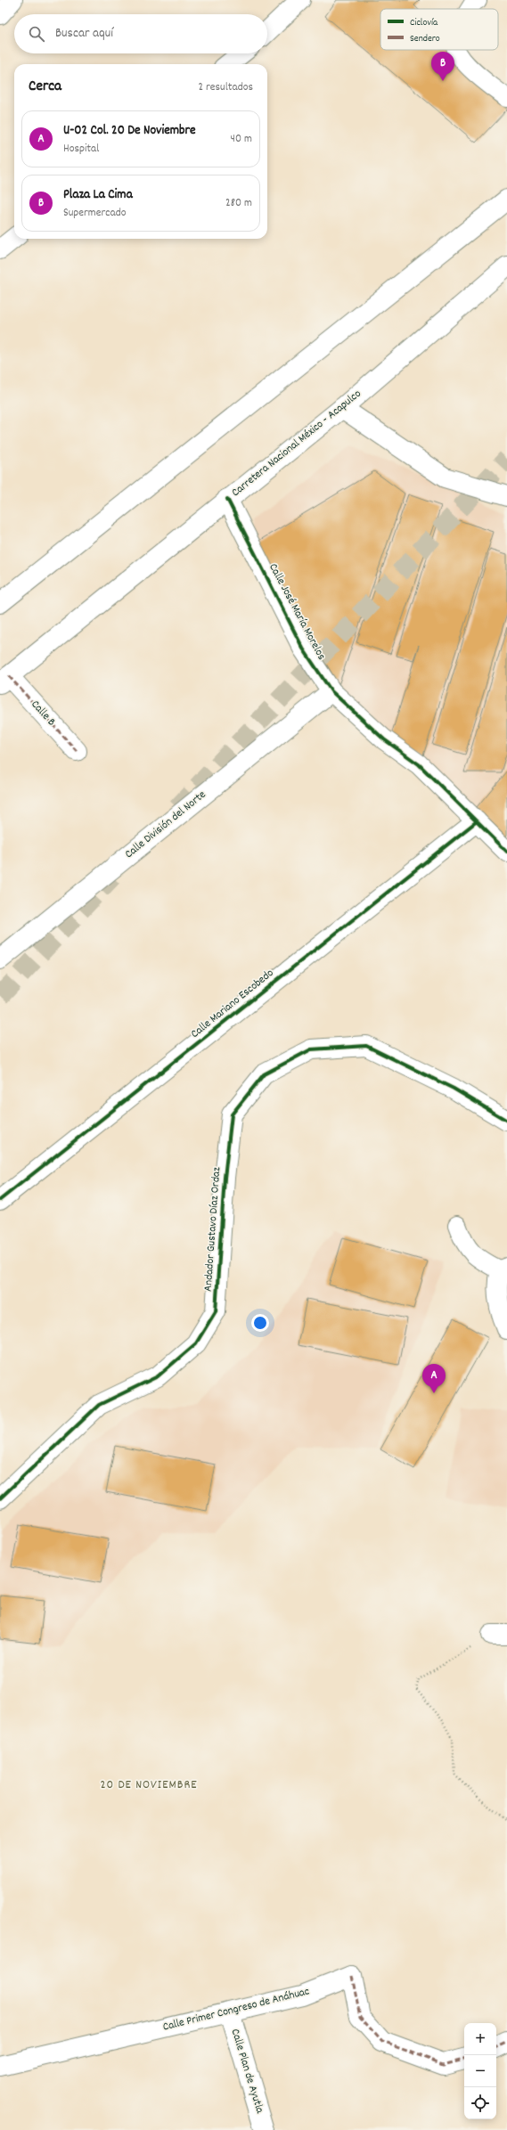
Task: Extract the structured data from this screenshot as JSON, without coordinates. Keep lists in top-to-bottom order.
{
  "streets": {
    "street": [
      "Carretera Nacional México - Acapulco",
      "Calle José María Morelos",
      "Calle B",
      "Calle División del Norte",
      "Calle Mariano Escobedo",
      "Andador Gustavo Díaz Ordaz",
      "Calle Primer Congreso de Anáhuac",
      "Calle Plan de Ayutla"
    ]
  },
  "crossings": [
    ["Carretera Nacional México - Acapulco", "Calle José María Morelos"],
    ["Carretera Nacional México - Acapulco", "Calle B"],
    ["Calle José María Morelos", "Calle División del Norte"],
    ["Calle José María Morelos", "Calle Mariano Escobedo"],
    ["Calle Primer Congreso de Anáhuac", "Calle Plan de Ayutla"]
  ],
  "districts": ["20 DE NOVIEMBRE"],
  "legend": ["Ciclovía", "Sendero"],
  "page": {
    "search": "Buscar aquí",
    "pins": ["B", "A"],
    "heading": ["Cerca", "2 resultados"],
    "list": [
      {
        "mark": "A",
        "name": "U-02 Col. 20 De Noviembre",
        "note": "Hospital",
        "value": "40 m"
      },
      {
        "mark": "B",
        "name": "Plaza La Cima",
        "note": "Supermercado",
        "value": "280 m"
      }
    ],
    "map_buttons": ["+", "−"]
  }
}
